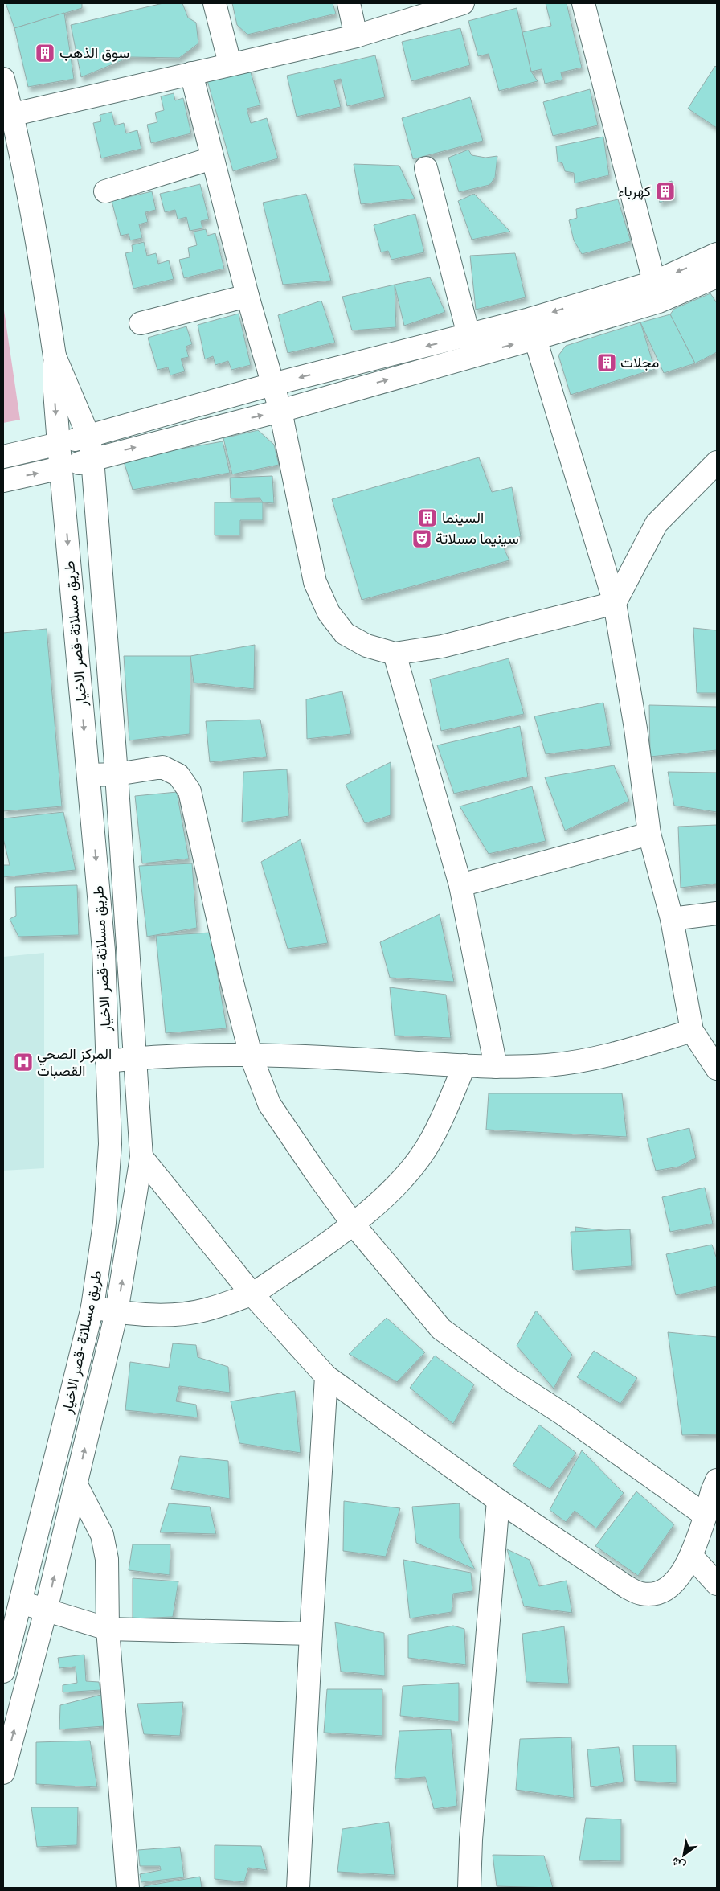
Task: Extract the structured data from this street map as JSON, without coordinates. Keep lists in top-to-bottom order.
{
  "streets": {
    "main road": ["طريق مسلاتة -قصر الاخيار"]
  },
  "places": {
    "building": [
      "سوق الذهب",
      "كهرباء",
      "مجلات",
      "السينما"
    ],
    "theatre": ["سينيما مسلاتة"],
    "hospital": ["المركز الصحي القصبات"]
  },
  "north": "bottom left"
}
